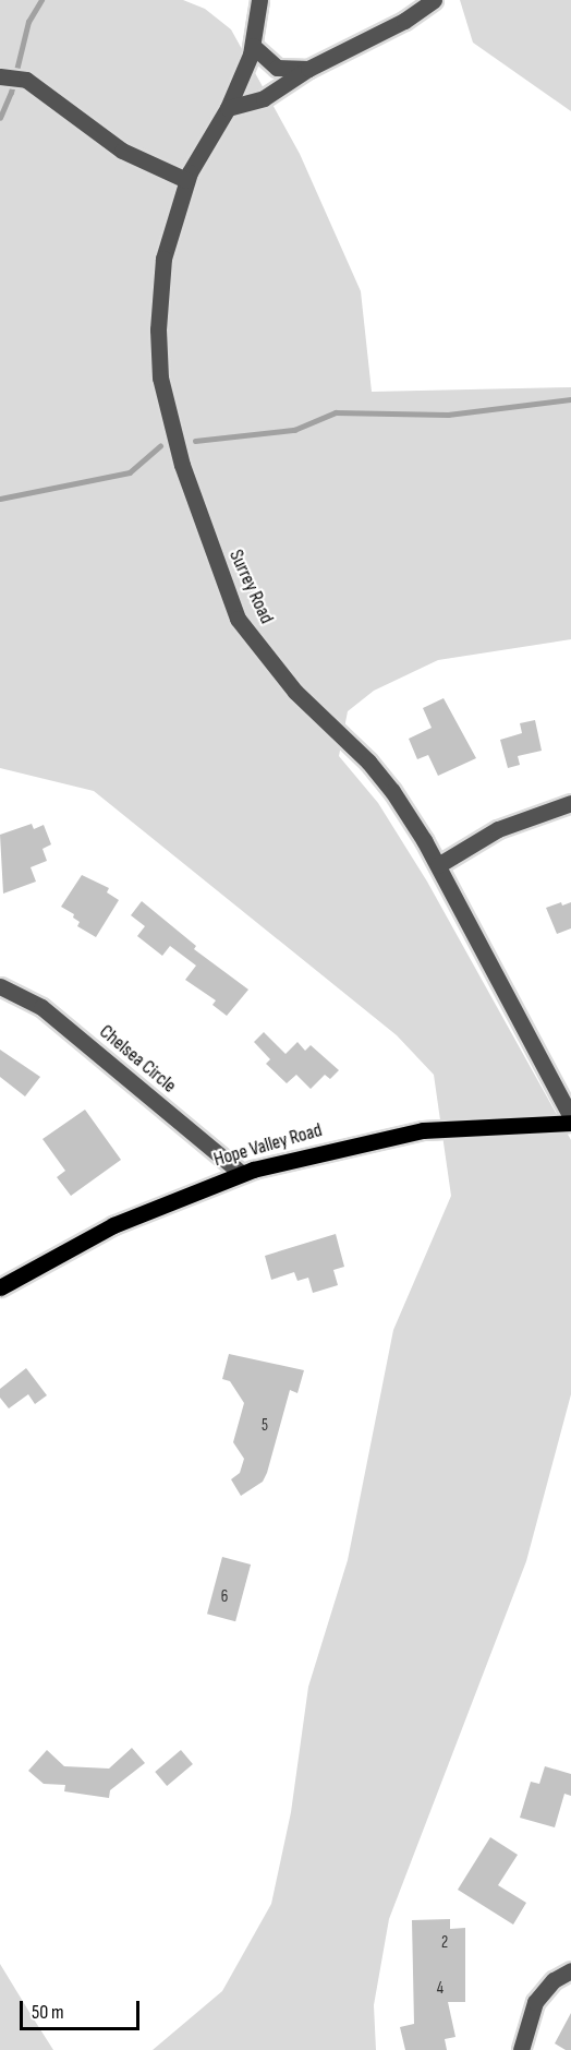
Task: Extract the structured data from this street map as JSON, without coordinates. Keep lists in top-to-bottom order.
{
  "streets": {
    "main road": ["Hope Valley Road"],
    "street": ["Surrey Road", "Chelsea Circle"]
  },
  "crossings": [
    ["Chelsea Circle", "Hope Valley Road"]
  ],
  "house_numbers": [
    "5",
    "6",
    "2",
    "4"
  ],
  "scale_bar": "50 m"
}
